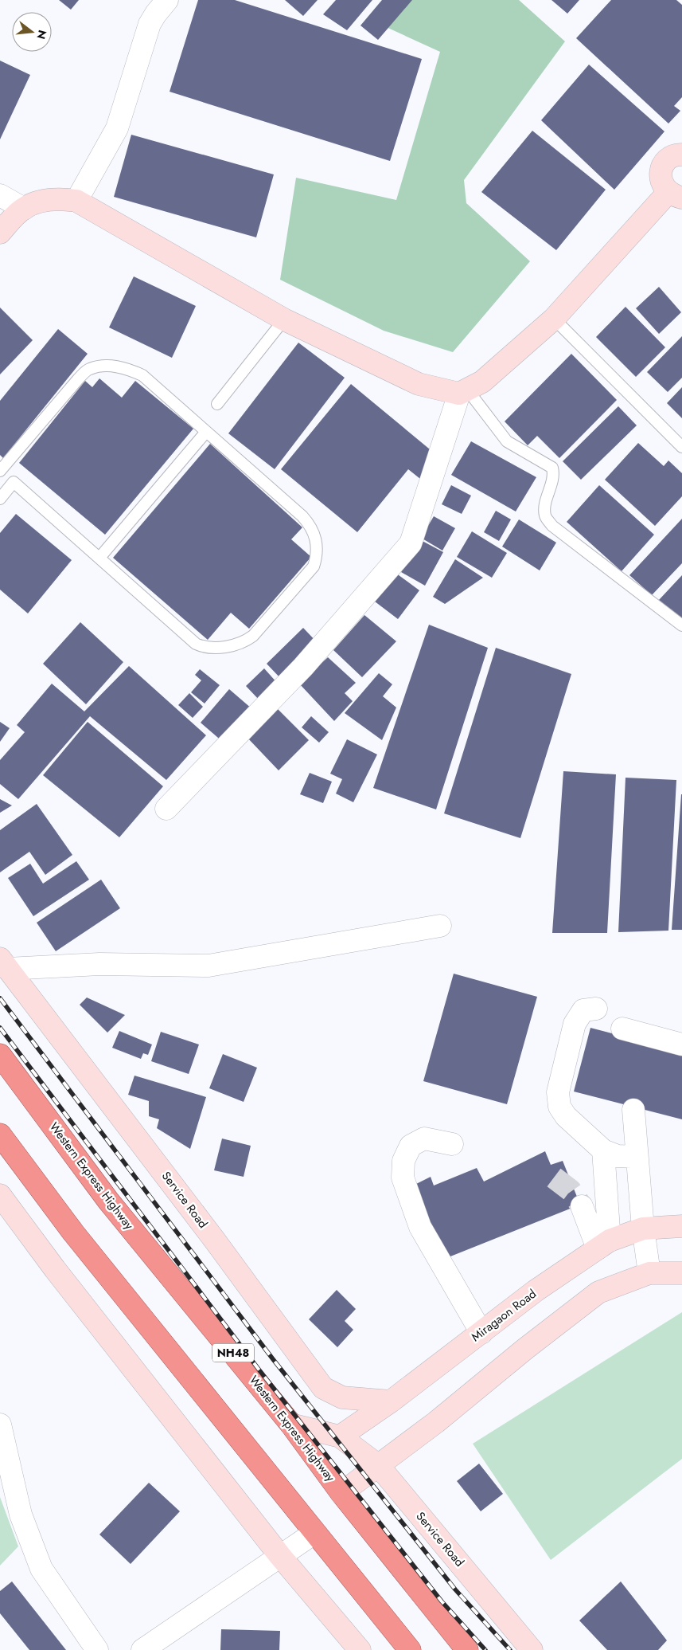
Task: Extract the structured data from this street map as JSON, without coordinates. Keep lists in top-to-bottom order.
{
  "streets": {
    "highway": ["Western Express Highway", "NH48"],
    "main road": ["Service Road", "Miragaon Road"]
  },
  "crossings": [
    ["Service Road", "Miragaon Road"]
  ],
  "north": "right"
}
